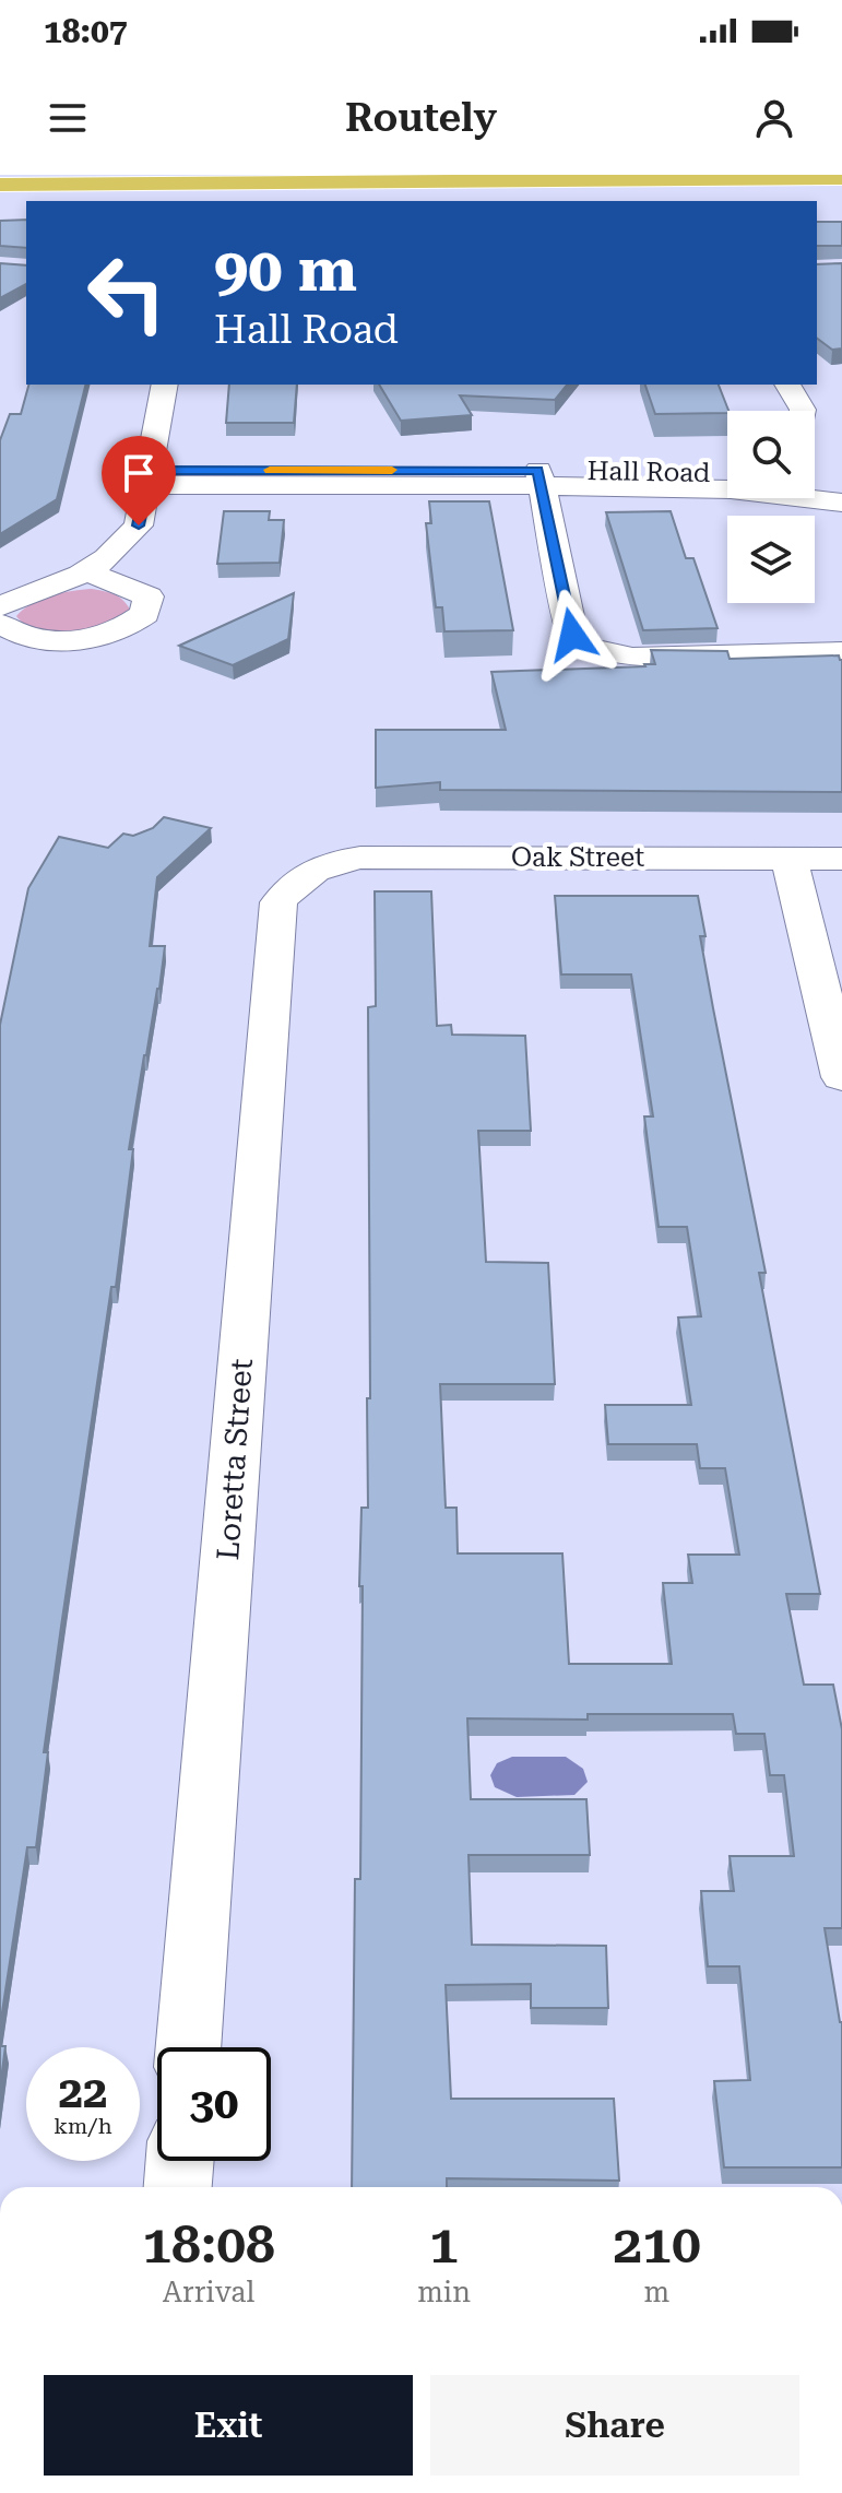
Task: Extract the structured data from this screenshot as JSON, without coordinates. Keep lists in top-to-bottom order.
{
  "streets": {
    "street": ["Hall Road", "Oak Street", "Loretta Street"]
  },
  "crossings": [
    ["Oak Street", "Loretta Street"]
  ],
  "page": {
    "status": "18:07",
    "header": "Routely",
    "turn": ["90 m", "Hall Road"],
    "speed": "22 km/h",
    "limit": "30",
    "eta": [
      "18:08",
      "Arrival",
      "1",
      "min",
      "210",
      "m"
    ],
    "buttons": ["Exit", "Share"]
  }
}
